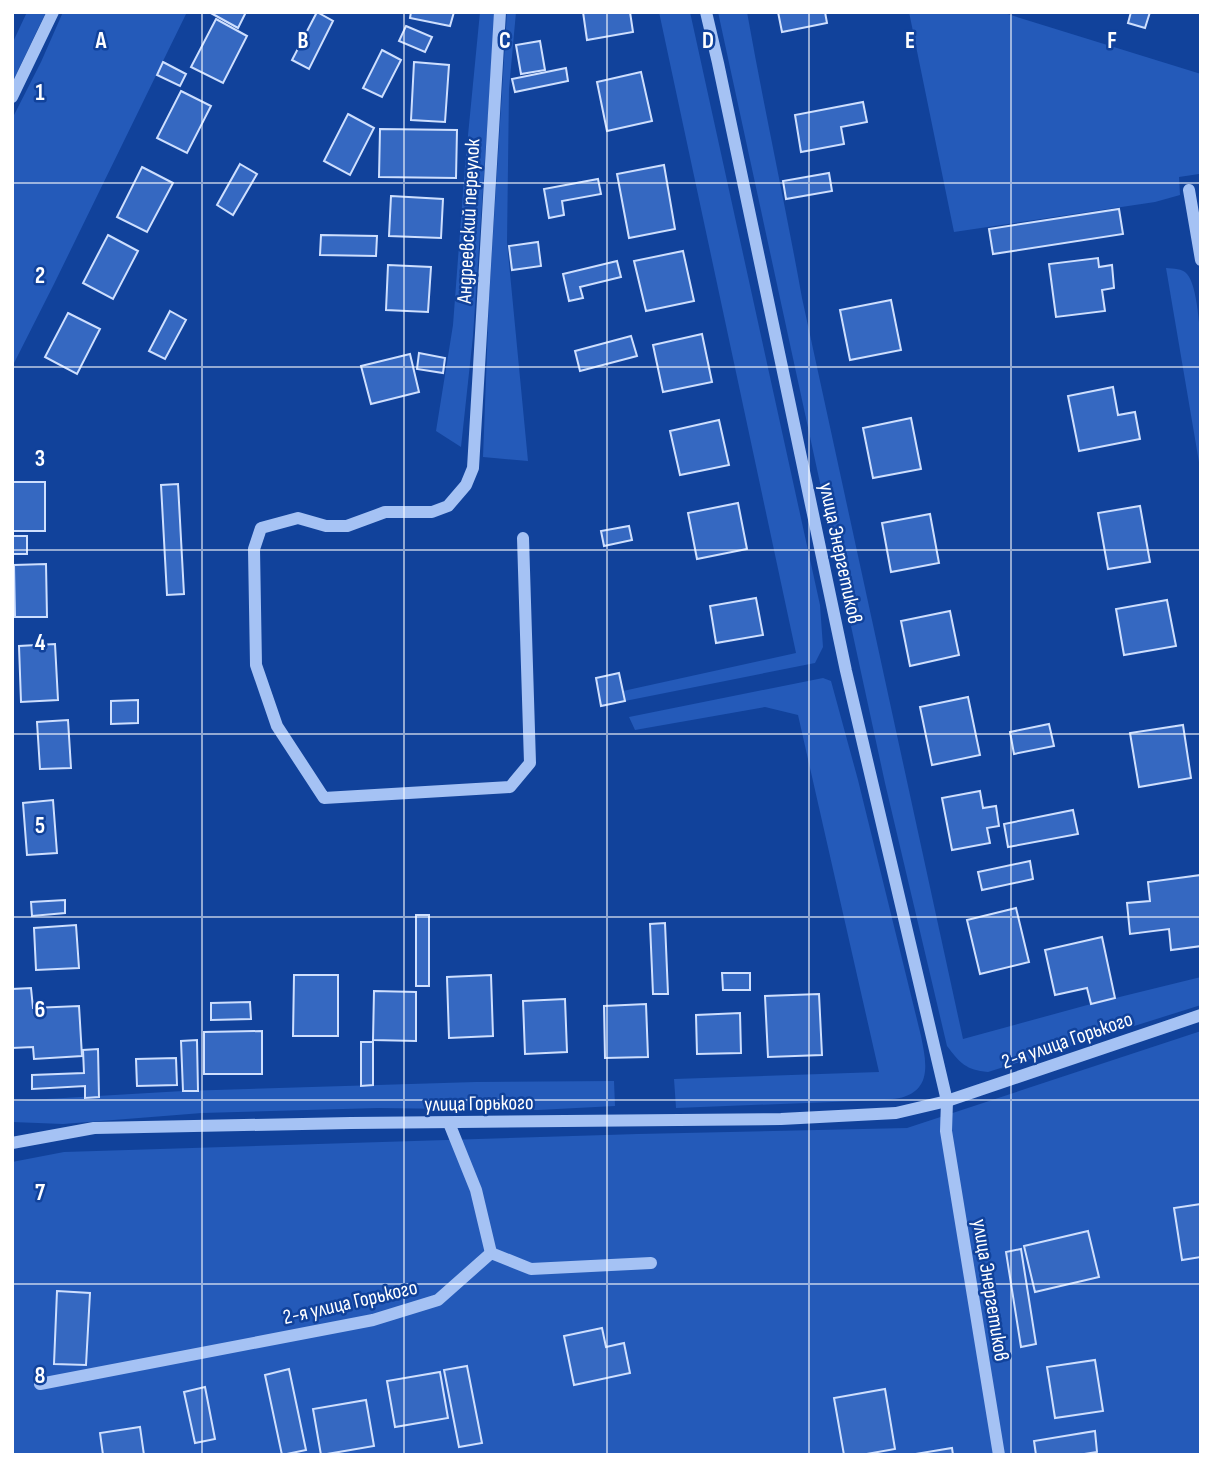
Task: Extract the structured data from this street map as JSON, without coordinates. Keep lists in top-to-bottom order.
{
  "streets": {
    "street": [
      "Андреевский переулок",
      "улица Энергетиков",
      "2-я улица Горького",
      "улица Горького"
    ]
  },
  "crossings": [
    ["улица Энергетиков", "2-я улица Горького"],
    ["улица Энергетиков", "улица Горького"],
    ["2-я улица Горького", "улица Горького"]
  ],
  "grid": {
    "columns": [
      "A",
      "B",
      "C",
      "D",
      "E",
      "F"
    ],
    "rows": [
      "1",
      "2",
      "3",
      "4",
      "5",
      "6",
      "7",
      "8"
    ]
  }
}
